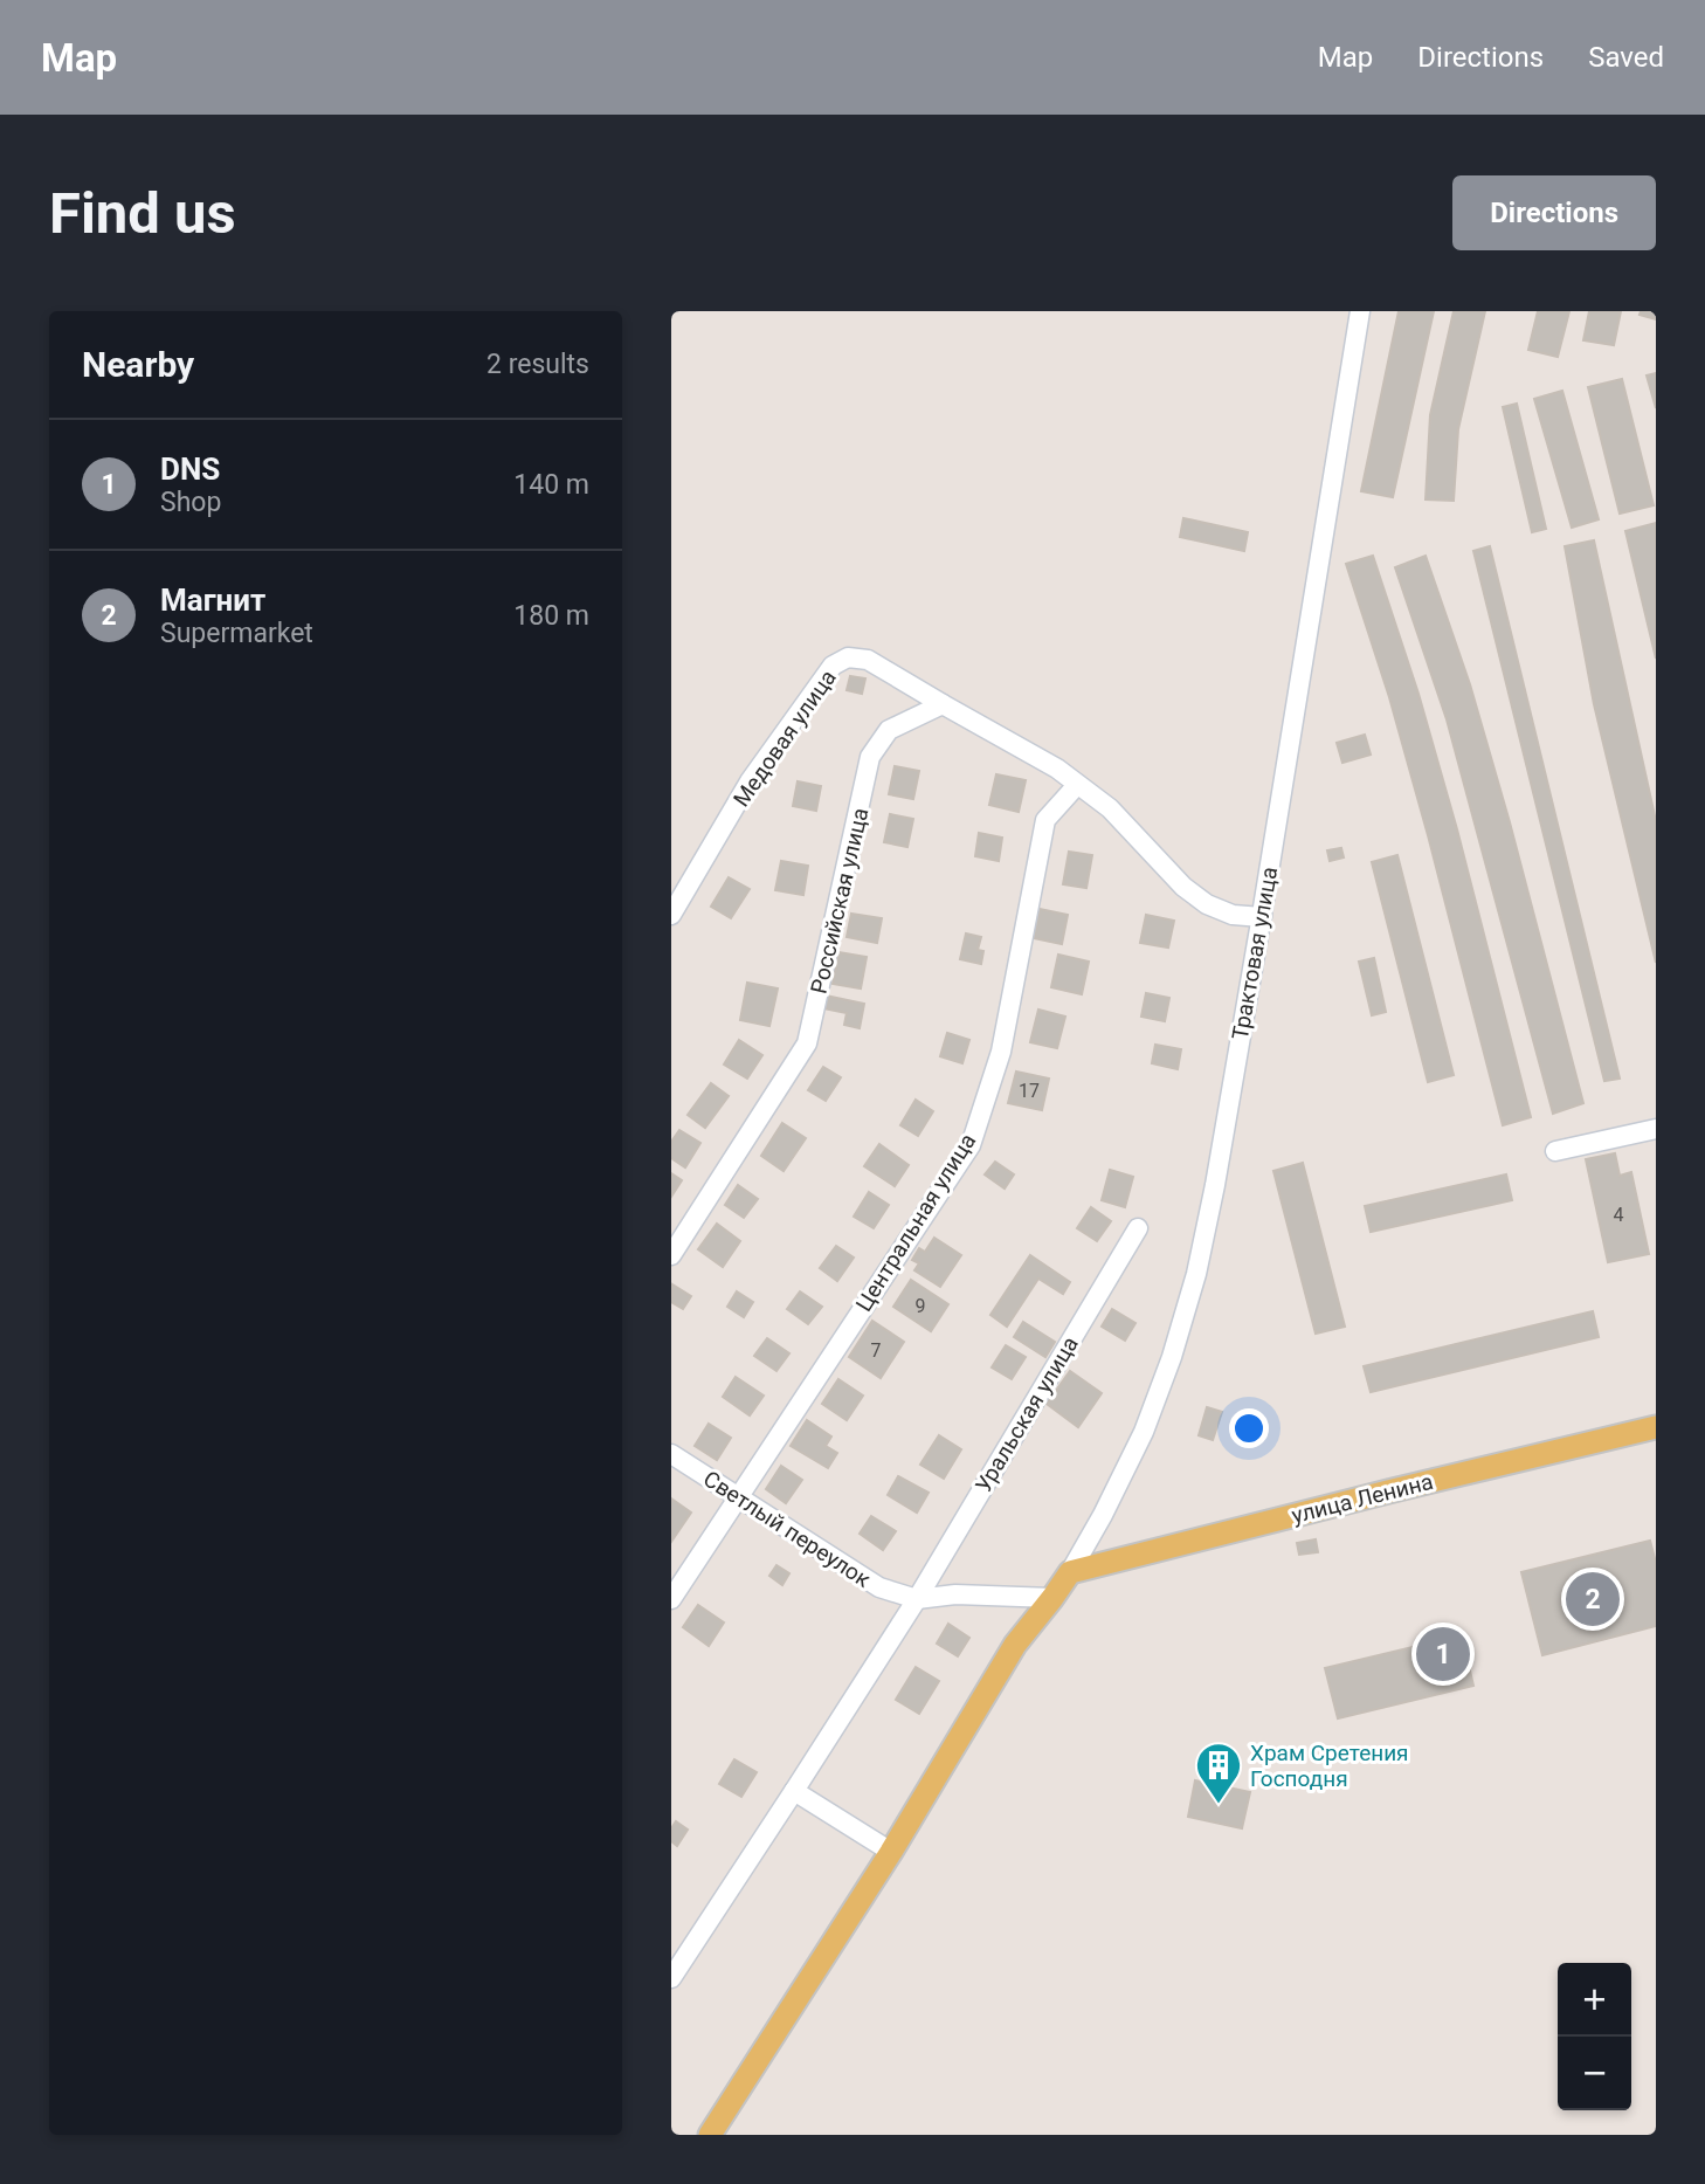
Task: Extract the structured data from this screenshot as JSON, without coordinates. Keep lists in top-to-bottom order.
{
  "streets": {
    "main road": ["улица Ленина"],
    "street": [
      "Медовая улица",
      "Российская улица",
      "Трактовая улица",
      "Центральная улица",
      "Уральская улица",
      "Светлый переулок"
    ]
  },
  "crossings": [
    ["Медовая улица", "Российская улица"],
    ["Трактовая улица", "улица Ленина"],
    ["Центральная улица", "Светлый переулок"],
    ["Уральская улица", "Светлый переулок"]
  ],
  "places": {
    "building": ["Храм Сретения Господня"]
  },
  "house_numbers": [
    "17",
    "4",
    "9",
    "7"
  ],
  "page": {
    "header": "Map",
    "nav": ["Map", "Directions", "Saved"],
    "buttons": "Directions",
    "title": "Find us",
    "heading": ["Nearby", "2 results"],
    "list": [
      {
        "mark": "1",
        "name": "DNS",
        "note": "Shop",
        "value": "140 m"
      },
      {
        "mark": "2",
        "name": "Магнит",
        "note": "Supermarket",
        "value": "180 m"
      }
    ],
    "pins": ["2", "1"],
    "map_buttons": ["+", "−"]
  }
}
